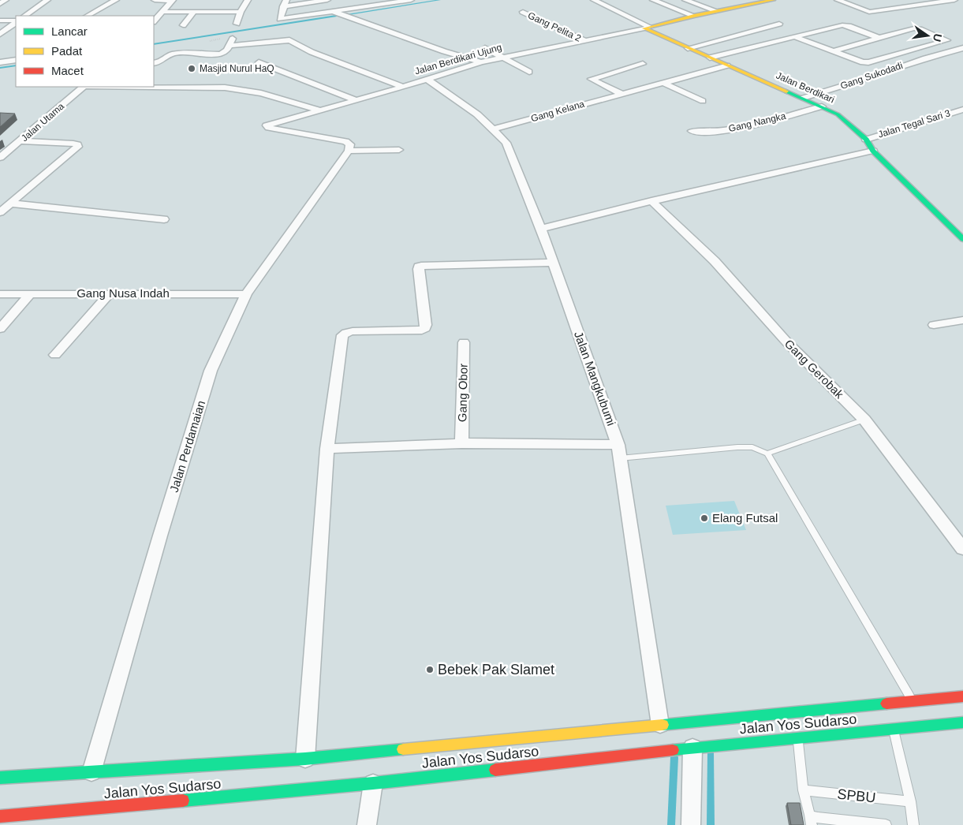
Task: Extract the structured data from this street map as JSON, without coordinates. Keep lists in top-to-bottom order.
{
  "streets": {
    "main road": ["Jalan Berdikari Ujung", "Jalan Berdikari", "Jalan Yos Sudarso"],
    "street": [
      "Gang Pelita 2",
      "Gang Sukodadi",
      "Gang Kelana",
      "Jalan Utama",
      "Gang Nangka",
      "Jalan Tegal Sari 3",
      "Gang Nusa Indah",
      "Gang Gerobak",
      "Jalan Mangkubumi",
      "Gang Obor",
      "Jalan Perdamaian"
    ],
    "lane": ["SPBU"]
  },
  "crossings": [
    ["Gang Pelita 2", "Jalan Berdikari Ujung"],
    ["Jalan Berdikari Ujung", "Jalan Berdikari"],
    ["Jalan Berdikari Ujung", "Jalan Mangkubumi"],
    ["Jalan Berdikari Ujung", "Jalan Perdamaian"],
    ["Gang Sukodadi", "Jalan Berdikari"],
    ["Jalan Berdikari", "Gang Kelana"],
    ["Jalan Berdikari", "Gang Nangka"],
    ["Jalan Berdikari", "Jalan Tegal Sari 3"],
    ["Gang Kelana", "Jalan Mangkubumi"],
    ["Gang Nusa Indah", "Jalan Perdamaian"],
    ["Jalan Mangkubumi", "Jalan Yos Sudarso"],
    ["Jalan Perdamaian", "Jalan Yos Sudarso"],
    ["Jalan Yos Sudarso", "SPBU"]
  ],
  "places": ["Masjid Nurul HaQ", "Elang Futsal", "Bebek Pak Slamet"],
  "legend": ["Lancar", "Padat", "Macet"],
  "north": "right"
}
